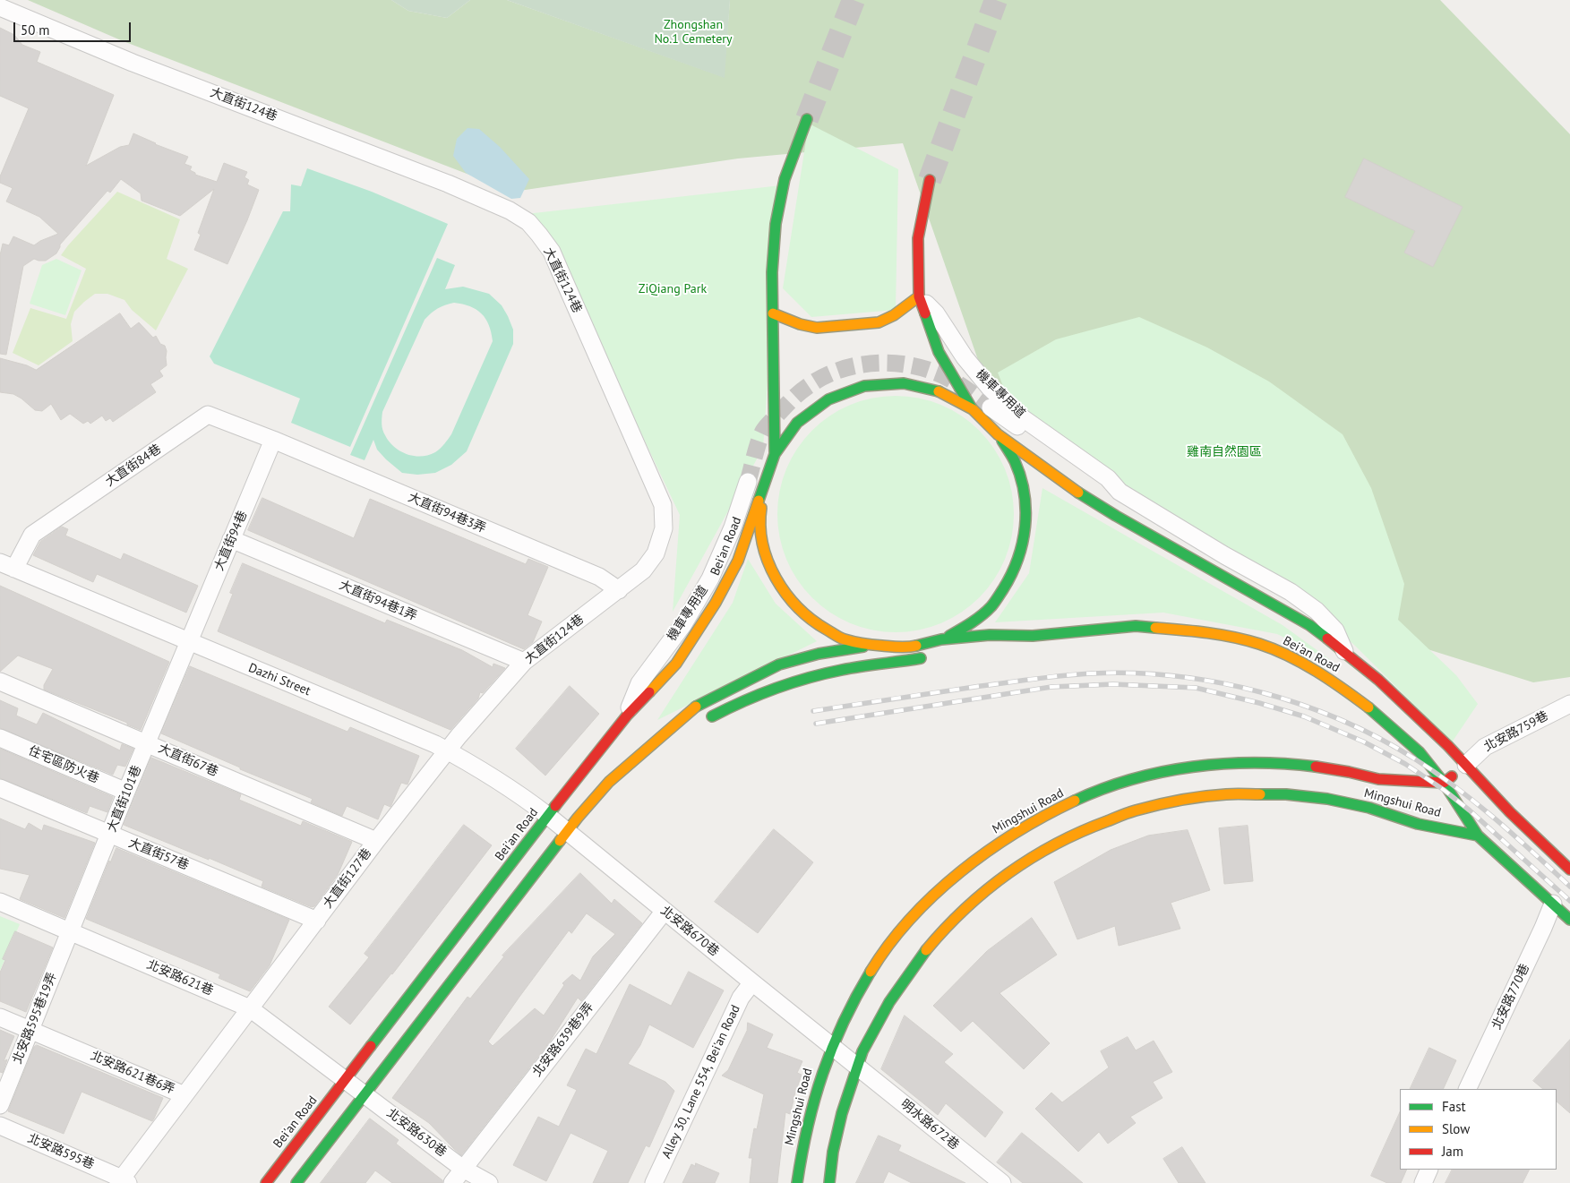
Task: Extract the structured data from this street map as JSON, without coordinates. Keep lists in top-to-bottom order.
{
  "streets": {
    "main road": ["Bei'an Road", "Mingshui Road"],
    "street": [
      "大直街124巷",
      "機車專用道",
      "大直街84巷",
      "大直街94巷3弄",
      "大直街94巷",
      "大直街94巷1弄",
      "Dazhi Street",
      "北安路759巷",
      "大直街67巷",
      "住宅區防火巷",
      "大直街101巷",
      "大直街57巷",
      "大直街127巷",
      "北安路670巷",
      "北安路621巷",
      "北安路770巷",
      "北安路595巷19弄",
      "北安路639巷9弄",
      "北安路621巷6弄",
      "Alley 30, Lane 554, Bei'an Road",
      "明水路672巷",
      "北安路630巷",
      "北安路595巷"
    ]
  },
  "crossings": [
    ["大直街124巷", "大直街94巷3弄"],
    ["大直街124巷", "大直街94巷1弄"],
    ["大直街124巷", "Dazhi Street"],
    ["大直街124巷", "大直街127巷"],
    ["機車專用道", "Bei'an Road"],
    ["大直街84巷", "大直街94巷3弄"],
    ["大直街84巷", "大直街94巷"],
    ["大直街84巷", "Dazhi Street"],
    ["大直街94巷3弄", "大直街94巷"],
    ["大直街94巷", "大直街94巷1弄"],
    ["大直街94巷", "Dazhi Street"],
    ["大直街94巷", "大直街101巷"],
    ["Bei'an Road", "Dazhi Street"],
    ["Bei'an Road", "北安路759巷"],
    ["Bei'an Road", "Mingshui Road"],
    ["Bei'an Road", "北安路670巷"],
    ["Bei'an Road", "北安路621巷"],
    ["Bei'an Road", "北安路770巷"],
    ["Bei'an Road", "北安路630巷"],
    ["Dazhi Street", "大直街101巷"],
    ["Dazhi Street", "大直街127巷"],
    ["Dazhi Street", "北安路670巷"],
    ["大直街67巷", "大直街101巷"],
    ["大直街67巷", "大直街127巷"],
    ["住宅區防火巷", "大直街101巷"],
    ["大直街101巷", "大直街57巷"],
    ["大直街101巷", "北安路621巷"],
    ["大直街101巷", "北安路595巷19弄"],
    ["Mingshui Road", "北安路670巷"],
    ["Mingshui Road", "明水路672巷"],
    ["大直街57巷", "大直街127巷"],
    ["大直街127巷", "北安路621巷"],
    ["大直街127巷", "北安路621巷6弄"],
    ["北安路670巷", "北安路639巷9弄"],
    ["北安路670巷", "Alley 30, Lane 554, Bei'an Road"],
    ["北安路670巷", "明水路672巷"],
    ["北安路621巷", "北安路595巷19弄"],
    ["北安路621巷", "北安路621巷6弄"],
    ["北安路621巷", "北安路630巷"],
    ["北安路595巷19弄", "北安路621巷6弄"],
    ["北安路639巷9弄", "北安路630巷"],
    ["北安路621巷6弄", "北安路595巷"]
  ],
  "parks": ["Zhongshan No.1 Cemetery", "ZiQiang Park", "雞南自然園區"],
  "legend": ["Fast", "Slow", "Jam"],
  "scale_bar": "50 m"
}
